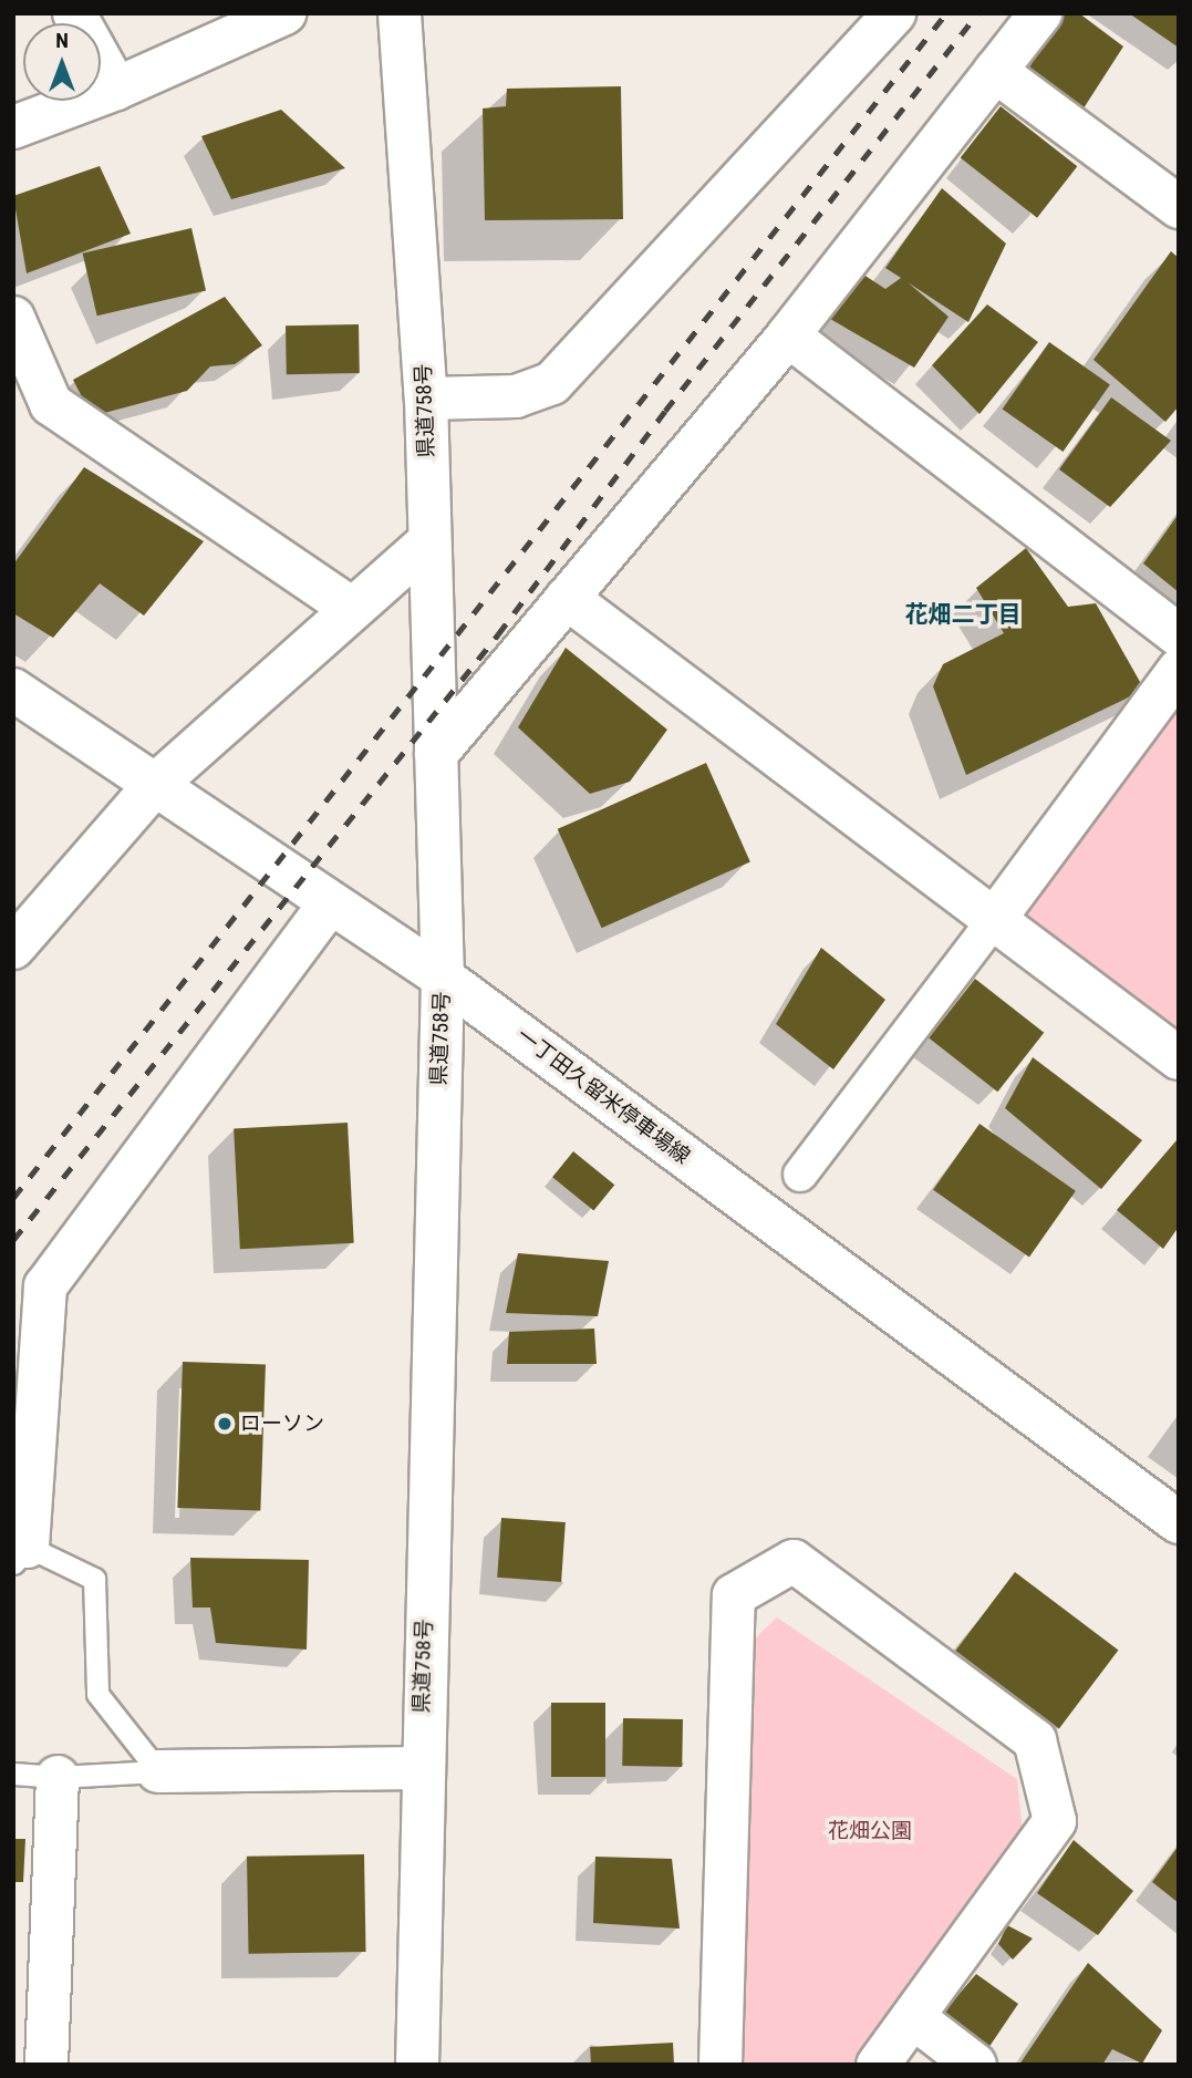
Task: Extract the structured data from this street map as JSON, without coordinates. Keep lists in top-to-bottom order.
{
  "streets": {
    "street": ["県道758号", "一丁田久留米停車場線"]
  },
  "crossings": [
    ["県道758号", "一丁田久留米停車場線"]
  ],
  "districts": ["花畑二丁目"],
  "parks": ["花畑公園"],
  "places": ["ローソン"],
  "north": "top"
}
